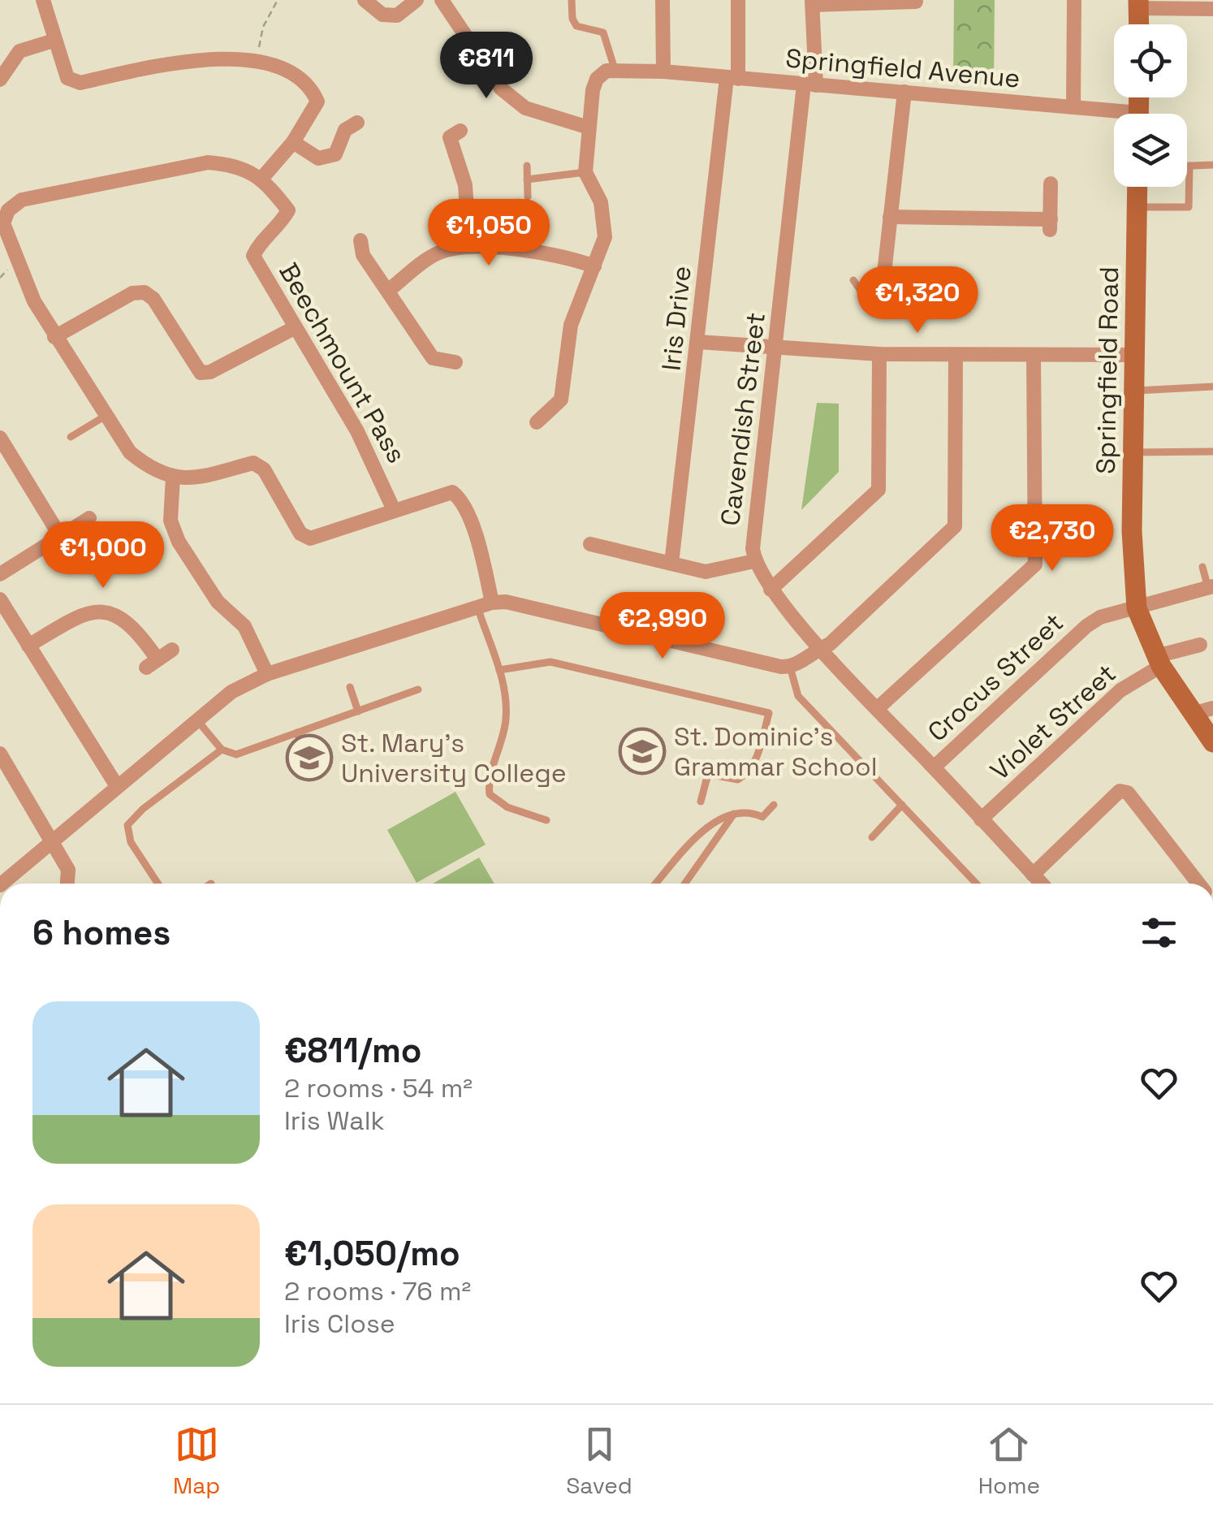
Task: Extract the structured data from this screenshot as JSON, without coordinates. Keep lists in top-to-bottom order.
{
  "streets": {
    "main road": ["Springfield Road"],
    "street": [
      "Springfield Avenue",
      "Iris Drive",
      "Beechmount Pass",
      "Cavendish Street",
      "Crocus Street",
      "Violet Street"
    ]
  },
  "crossings": [
    ["Springfield Avenue", "Iris Drive"],
    ["Springfield Avenue", "Cavendish Street"],
    ["Springfield Road", "Crocus Street"],
    ["Springfield Road", "Violet Street"],
    ["Cavendish Street", "Crocus Street"],
    ["Cavendish Street", "Violet Street"]
  ],
  "places": {
    "school or university": ["St. Dominic's Grammar School", "St. Mary's University College"]
  },
  "page": {
    "price": [
      "€811",
      "€1,050",
      "€1,320",
      "€2,730",
      "€1,000",
      "€2,990"
    ],
    "heading": "6 homes",
    "list": [
      {
        "name": "€811/mo",
        "note": "2 rooms · 54 m² · Iris Walk"
      },
      {
        "name": "€1,050/mo",
        "note": "2 rooms · 76 m² · Iris Close"
      }
    ],
    "tabs": ["Map", "Saved", "Home"]
  }
}
